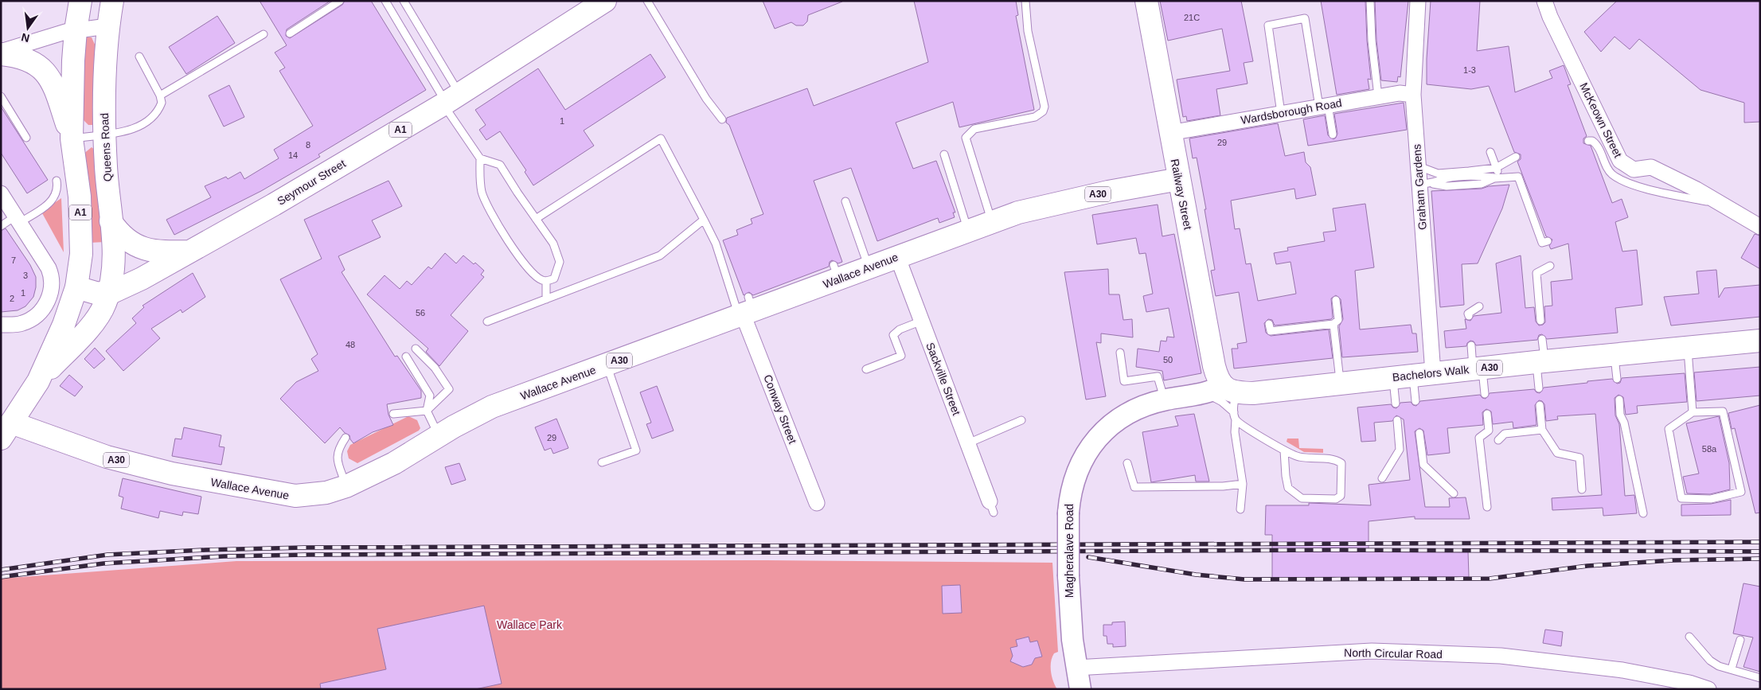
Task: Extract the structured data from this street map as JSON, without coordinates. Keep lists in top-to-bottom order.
{
  "streets": {
    "main road": [
      "A1",
      "Queens Road",
      "Seymour Street",
      "A30",
      "Railway Street",
      "Wallace Avenue",
      "Bachelors Walk"
    ],
    "street": [
      "Wardsborough Road",
      "McKeown Street",
      "Graham Gardens",
      "Sackville Street",
      "Conway Street",
      "Magheralave Road",
      "North Circular Road"
    ]
  },
  "crossings": [
    ["Wardsborough Road", "Graham Gardens"],
    ["Wardsborough Road", "Railway Street"],
    ["A1", "Queens Road"],
    ["A1", "Seymour Street"],
    ["A1", "Wallace Avenue"],
    ["Queens Road", "Seymour Street"],
    ["Graham Gardens", "Bachelors Walk"],
    ["Railway Street", "Wallace Avenue"],
    ["Railway Street", "Bachelors Walk"],
    ["Railway Street", "Magheralave Road"],
    ["Wallace Avenue", "Sackville Street"],
    ["Wallace Avenue", "Conway Street"],
    ["Bachelors Walk", "Magheralave Road"],
    ["Magheralave Road", "North Circular Road"]
  ],
  "parks": ["Wallace Park"],
  "house_numbers": [
    "21C",
    "1-3",
    "1",
    "29",
    "8",
    "14",
    "7",
    "3",
    "1",
    "2",
    "56",
    "48",
    "50",
    "29",
    "58a"
  ],
  "north": "bottom"
}
